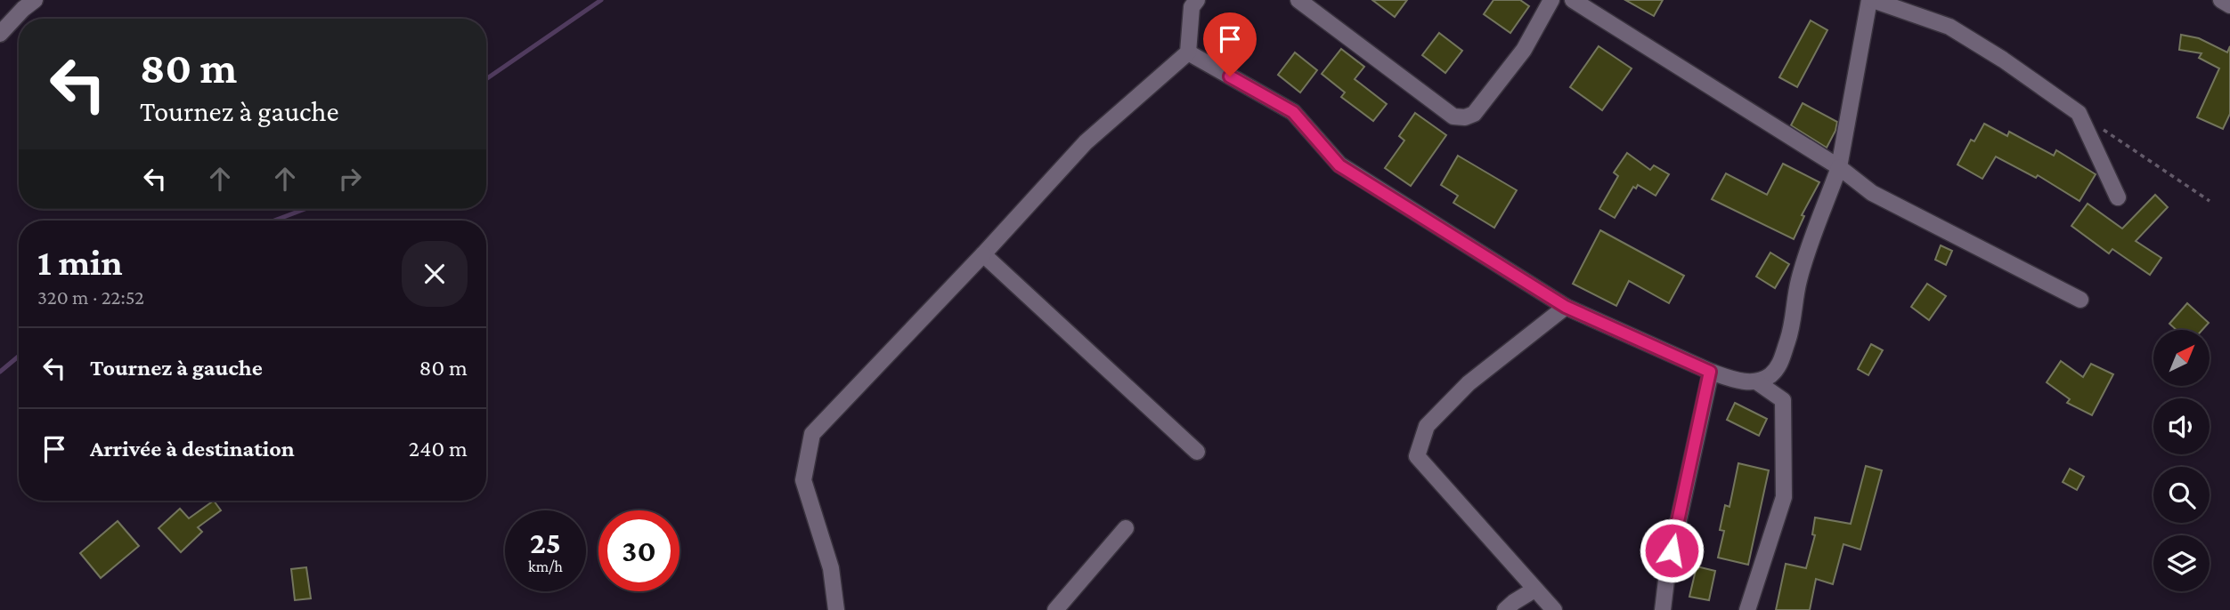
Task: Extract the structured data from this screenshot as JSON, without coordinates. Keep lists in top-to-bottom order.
{
  "north": "top right",
  "page": {
    "turn": ["80 m", "Tournez à gauche"],
    "heading": ["1 min", "320 m · 22:52"],
    "list": [
      {
        "name": "Tournez à gauche",
        "value": "80 m"
      },
      {
        "name": "Arrivée à destination",
        "value": "240 m"
      }
    ],
    "speed": "25 km/h",
    "limit": "30"
  }
}
